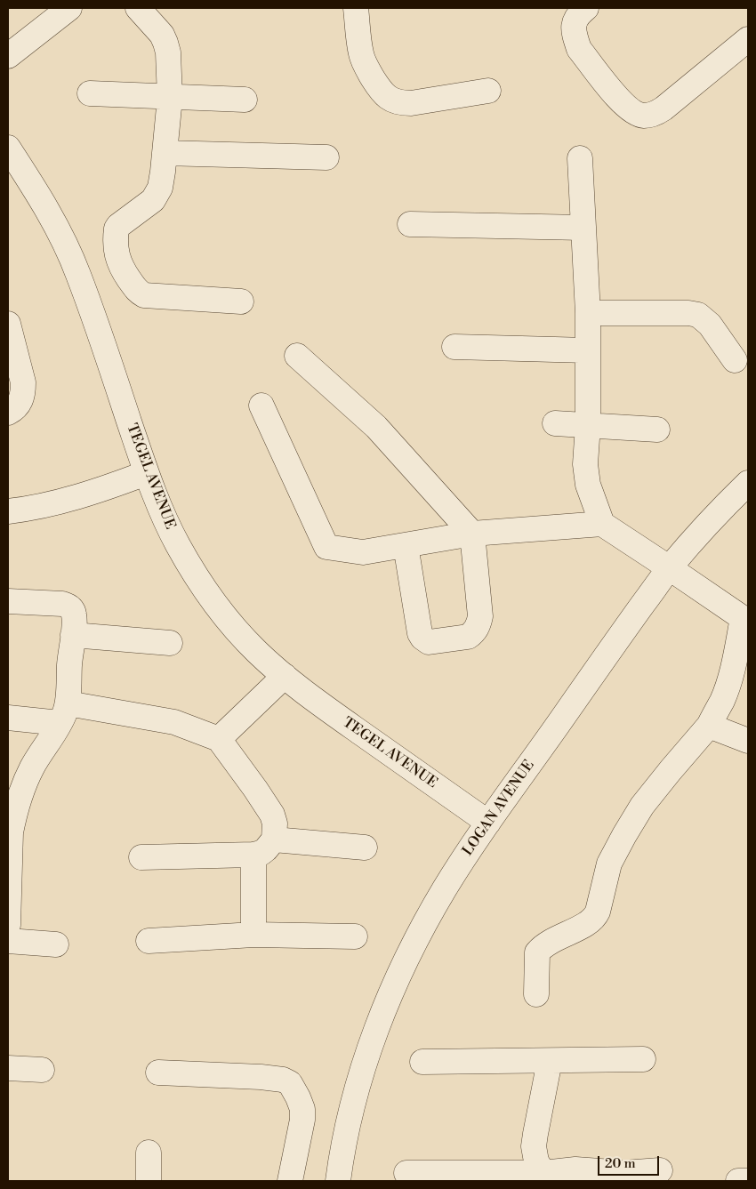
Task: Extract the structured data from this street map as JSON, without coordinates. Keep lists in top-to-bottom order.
{
  "streets": {
    "street": ["TEGEL AVENUE", "LOGAN AVENUE"]
  },
  "crossings": [
    ["TEGEL AVENUE", "LOGAN AVENUE"]
  ],
  "scale_bar": "20 m"
}
